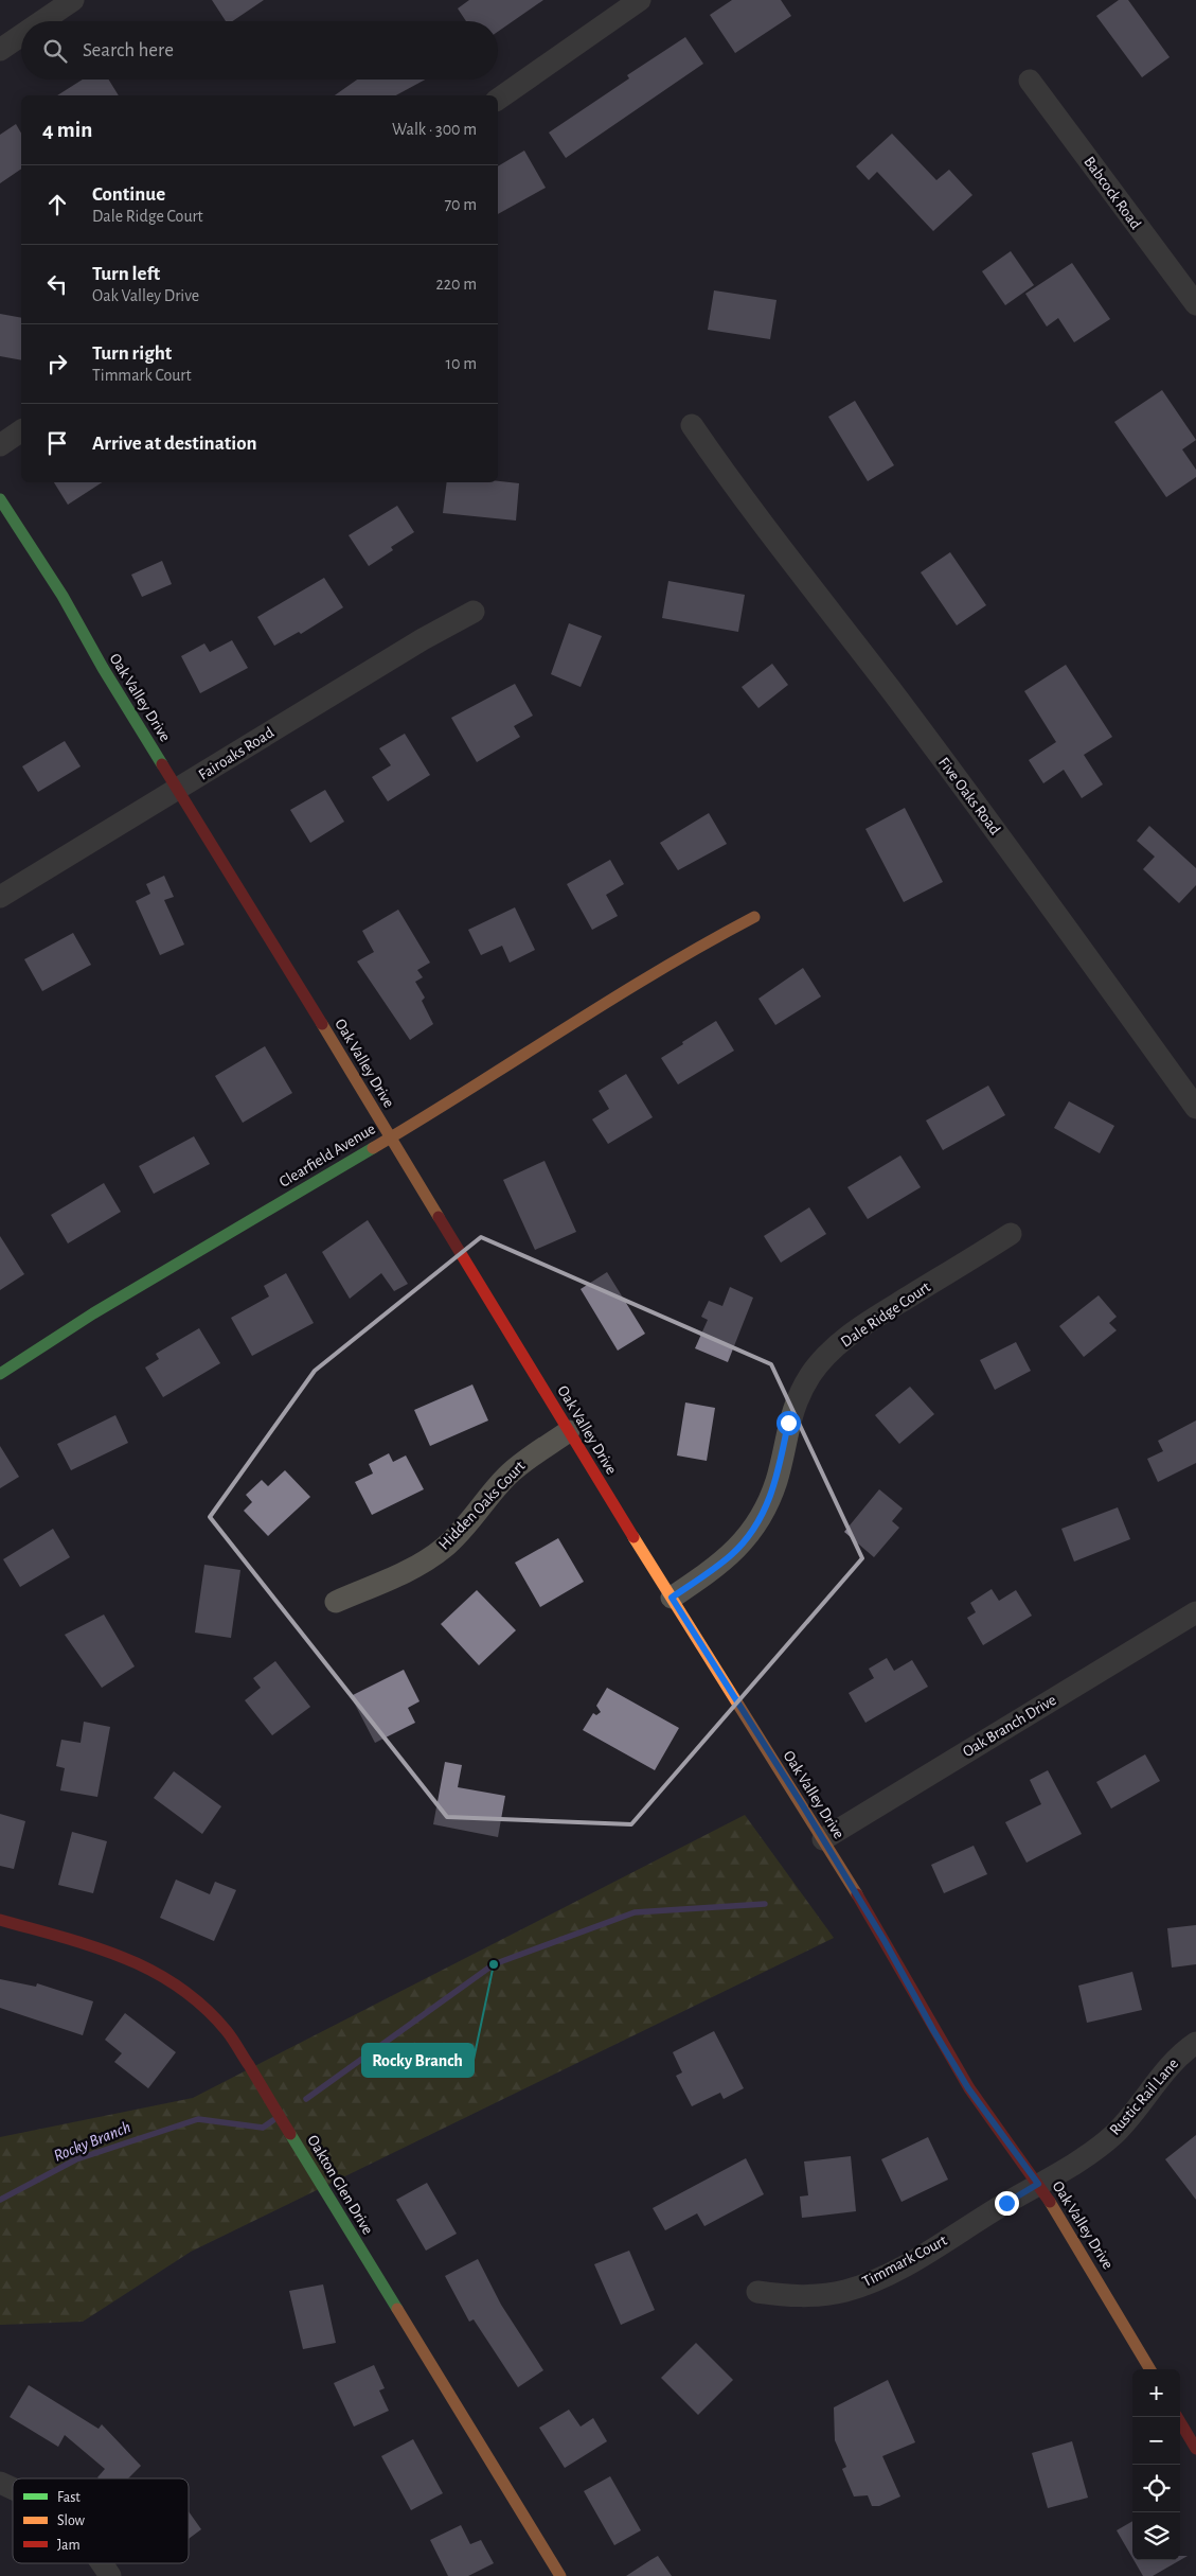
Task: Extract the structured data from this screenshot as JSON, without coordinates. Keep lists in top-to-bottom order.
{
  "streets": {
    "street": [
      "Babcock Road",
      "Oak Valley Drive",
      "Fairoaks Road",
      "Five Oaks Road",
      "Clearfield Avenue",
      "Dale Ridge Court",
      "Hidden Oaks Court",
      "Oak Branch Drive",
      "Rustic Rail Lane",
      "Oakton Glen Drive",
      "Timmark Court"
    ]
  },
  "crossings": [
    ["Oak Valley Drive", "Fairoaks Road"],
    ["Oak Valley Drive", "Clearfield Avenue"],
    ["Oak Valley Drive", "Dale Ridge Court"],
    ["Oak Valley Drive", "Hidden Oaks Court"],
    ["Oak Valley Drive", "Oak Branch Drive"],
    ["Oak Valley Drive", "Rustic Rail Lane"],
    ["Oak Valley Drive", "Timmark Court"],
    ["Rustic Rail Lane", "Timmark Court"]
  ],
  "water": ["Rocky Branch"],
  "places": ["Rocky Branch"],
  "legend": ["Fast", "Slow", "Jam"],
  "page": {
    "search": "Search here",
    "heading": ["4 min", "Walk · 300 m"],
    "list": [
      ["Continue", "Dale Ridge Court", "70 m"],
      ["Turn left", "Oak Valley Drive", "220 m"],
      ["Turn right", "Timmark Court", "10 m"],
      "Arrive at destination"
    ],
    "map_buttons": ["+", "−"]
  }
}
